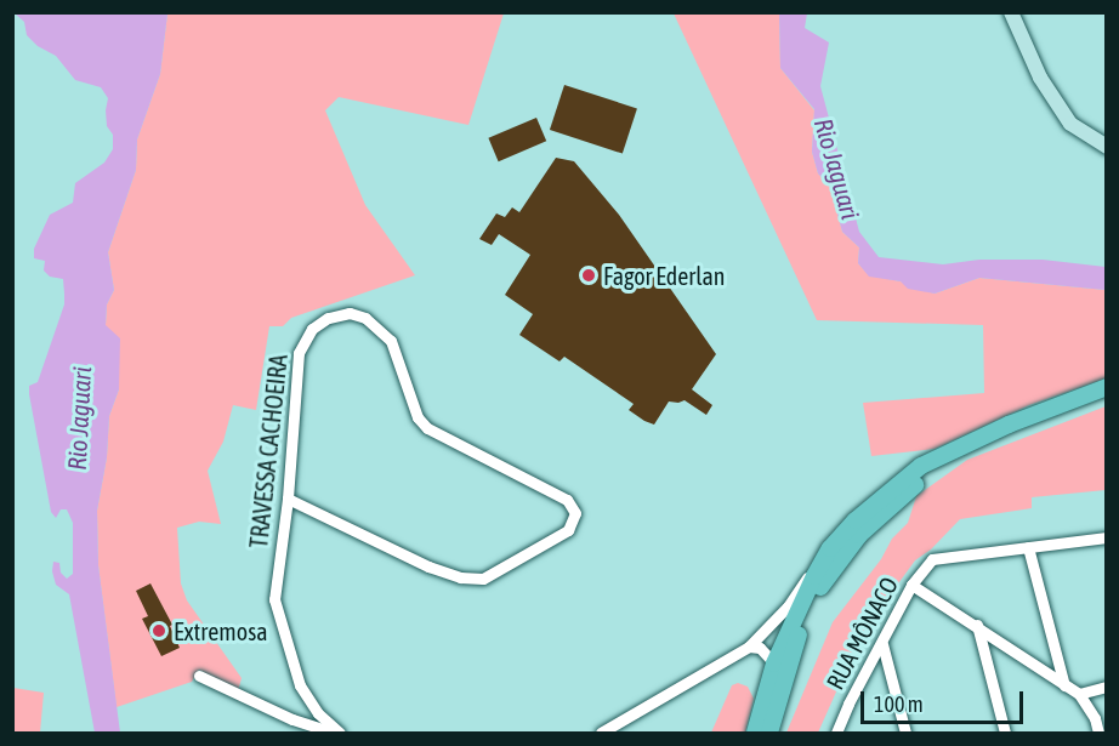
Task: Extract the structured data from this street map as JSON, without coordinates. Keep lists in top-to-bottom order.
{
  "streets": {
    "street": ["TRAVESSA CACHOEIRA", "RUA MÔNACO"]
  },
  "water": ["Rio Jaguari"],
  "places": ["Fagor Ederlan", "Extremosa"],
  "scale_bar": "100 m"
}
